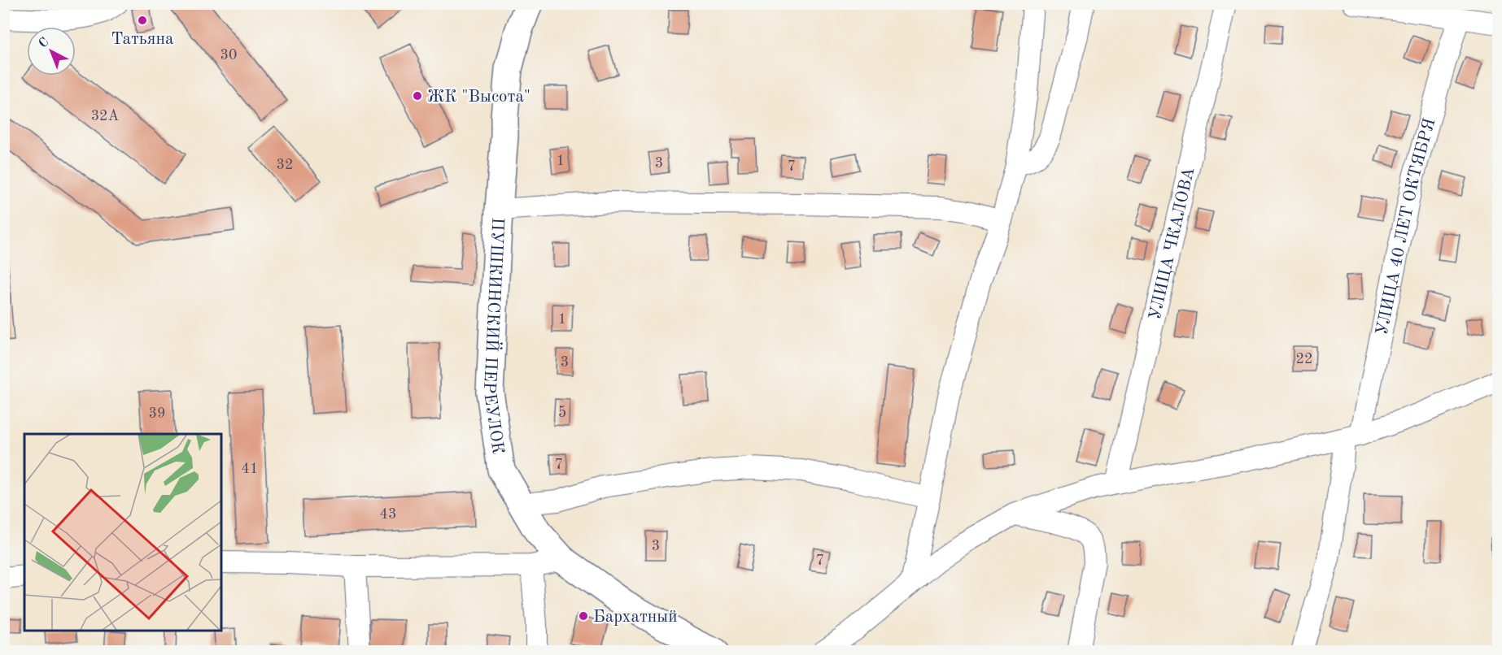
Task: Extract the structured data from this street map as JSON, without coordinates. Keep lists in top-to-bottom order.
{
  "streets": {
    "main road": ["ПУШКИНСКИЙ ПЕРЕУЛОК"],
    "street": ["УЛИЦА 40 ЛЕТ ОКТЯБРЯ", "УЛИЦА ЧКАЛОВА"]
  },
  "places": ["Татьяна", "ЖК \"Высота\"", "Бархатный"],
  "house_numbers": [
    "30",
    "32А",
    "1",
    "3",
    "32",
    "7",
    "1",
    "22",
    "3",
    "5",
    "39",
    "7",
    "41",
    "43",
    "3",
    "7"
  ],
  "north": "top left"
}
